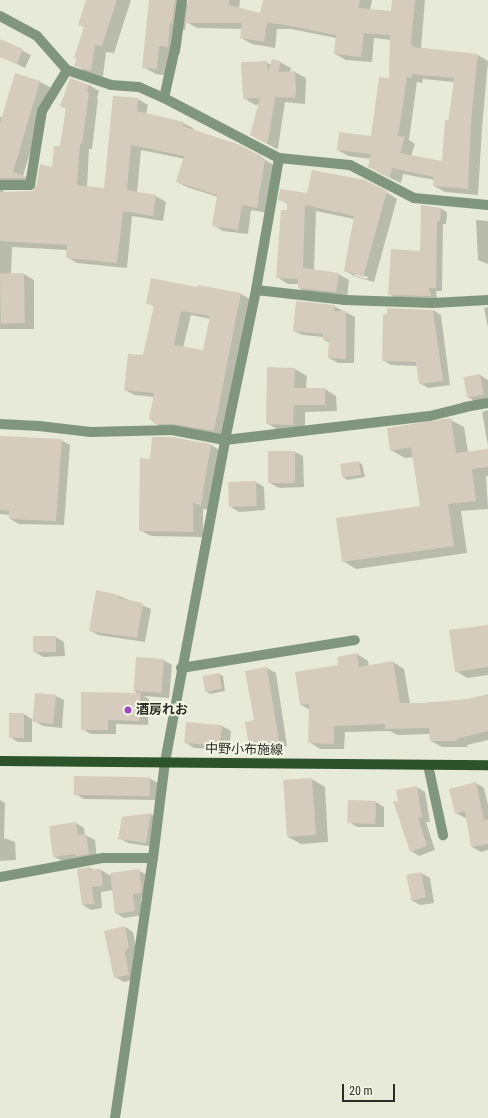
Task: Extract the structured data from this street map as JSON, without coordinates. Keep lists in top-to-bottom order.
{
  "streets": {
    "main road": ["中野小布施線"]
  },
  "places": ["酒房れお"],
  "scale_bar": "20 m"
}
